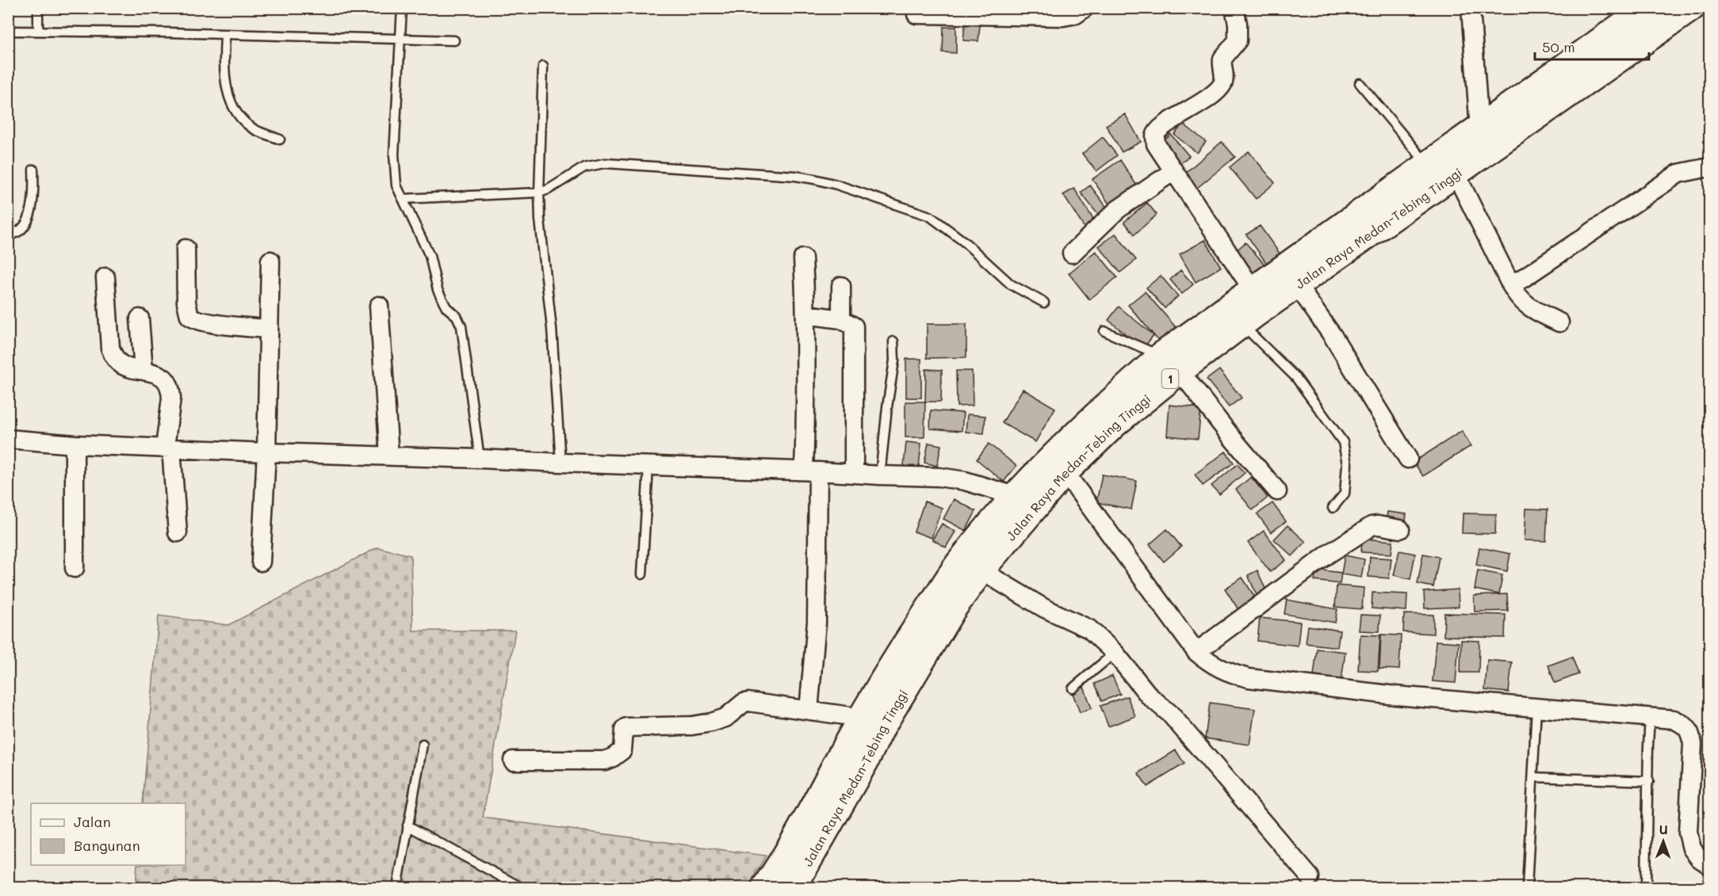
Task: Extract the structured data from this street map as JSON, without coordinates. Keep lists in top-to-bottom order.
{
  "streets": {
    "highway": ["Jalan Raya Medan-Tebing Tinggi", "1"]
  },
  "legend": ["Jalan", "Bangunan"],
  "scale_bar": "50 m",
  "north": "top"
}
